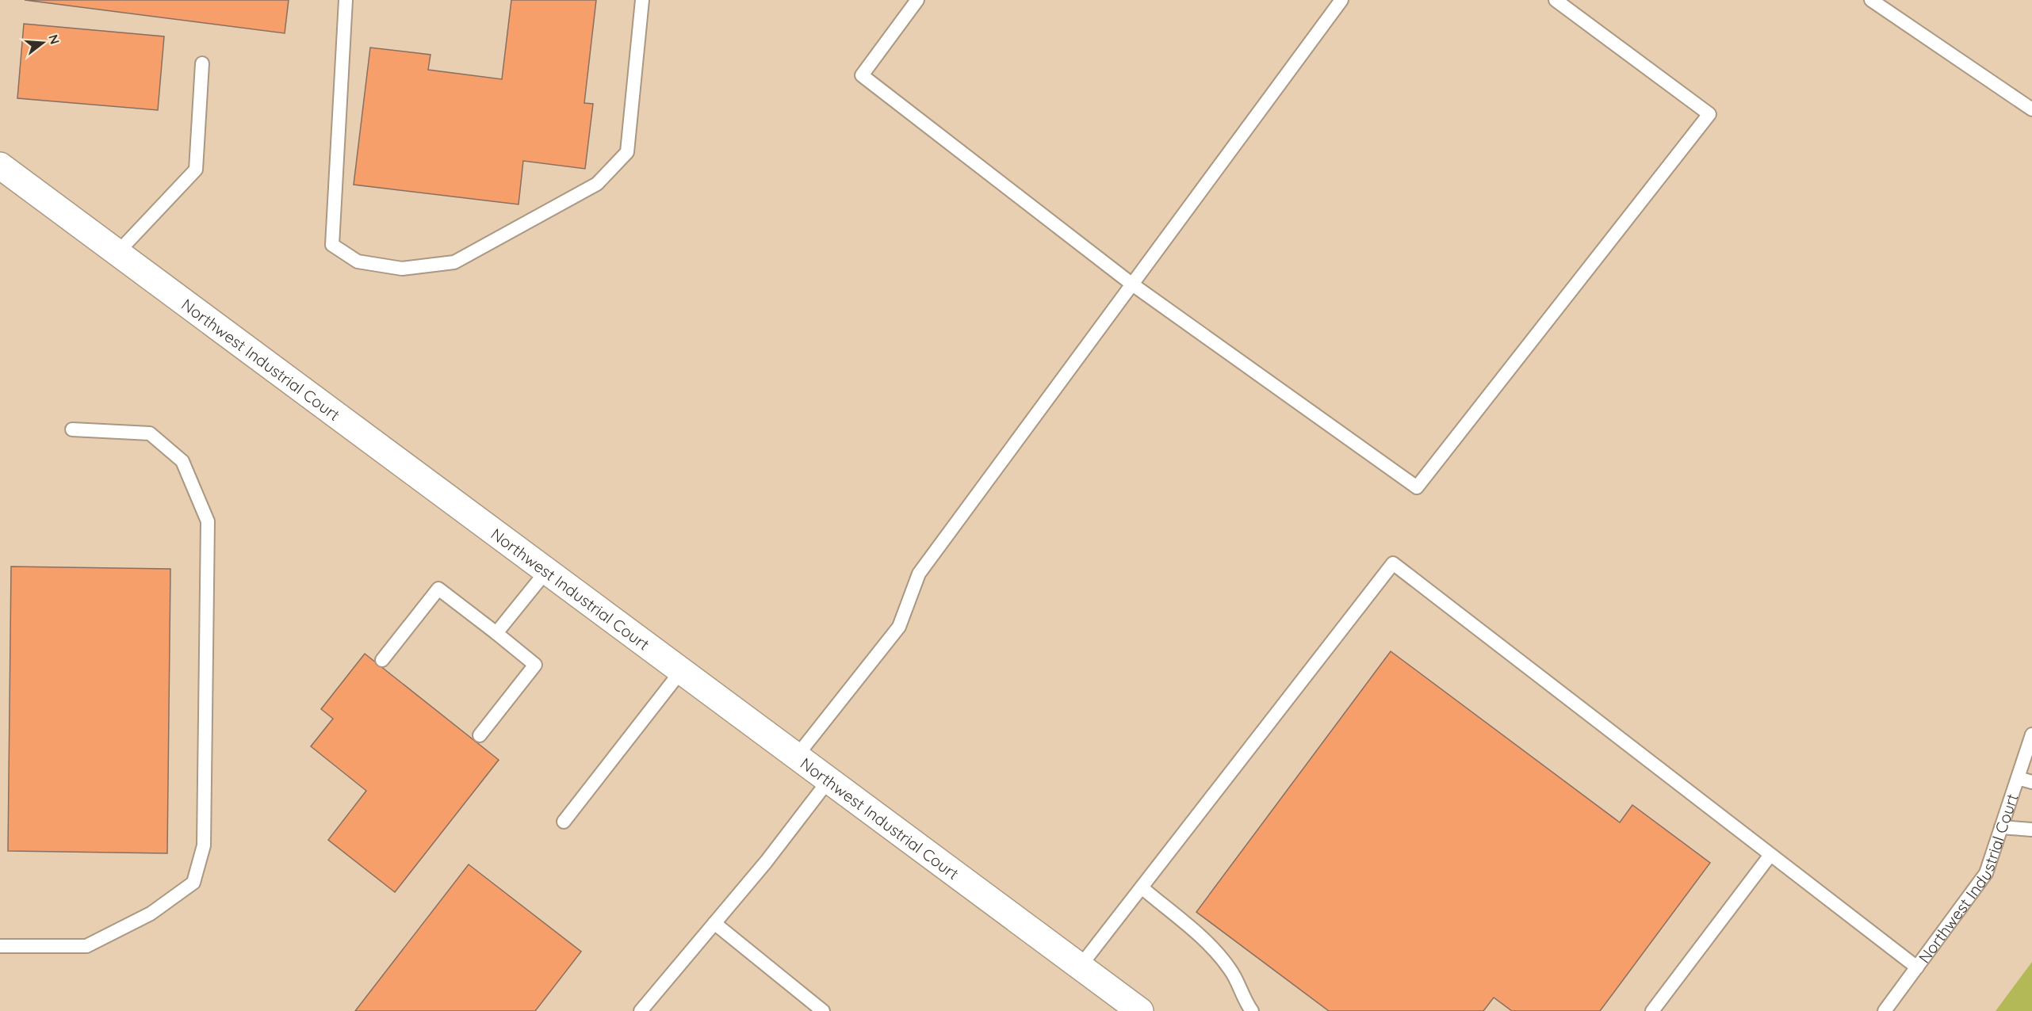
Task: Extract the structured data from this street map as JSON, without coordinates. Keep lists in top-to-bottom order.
{
  "streets": {
    "street": ["Northwest Industrial Court"]
  },
  "north": "right"
}
